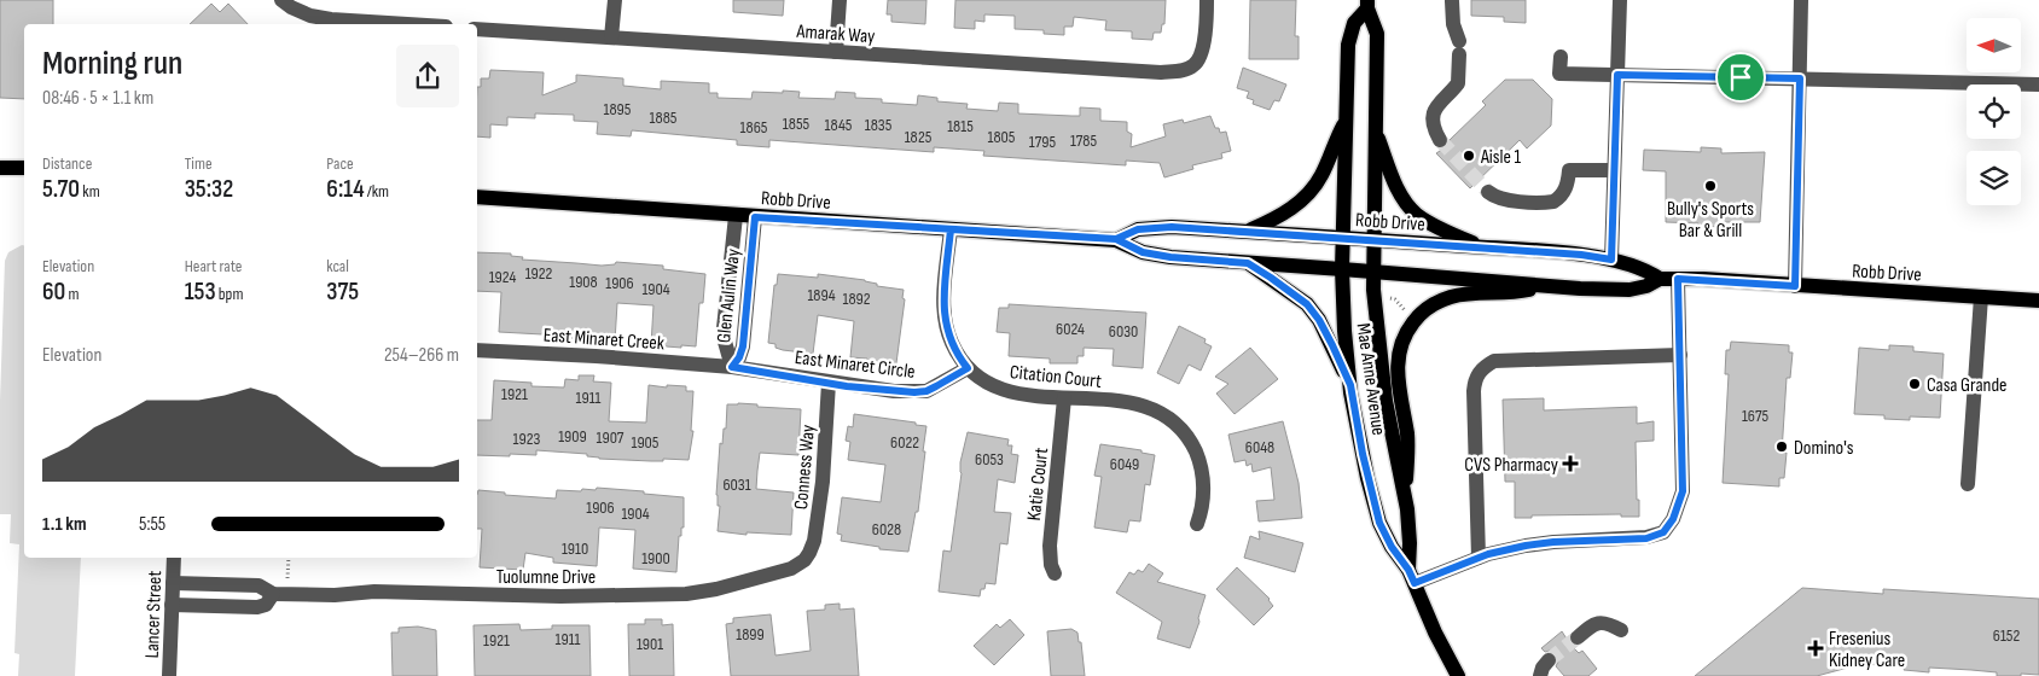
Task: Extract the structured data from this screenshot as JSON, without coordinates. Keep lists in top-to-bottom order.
{
  "streets": {
    "main road": ["Robb Drive", "Mae Anne Avenue"],
    "street": [
      "Amarak Way",
      "Glen Aulin Way",
      "East Minaret Creek",
      "East Minaret Circle",
      "Citation Court",
      "Conness Way",
      "Katie Court",
      "Tuolumne Drive",
      "Lancer Street"
    ]
  },
  "crossings": [
    ["Robb Drive", "Glen Aulin Way"],
    ["Robb Drive", "Citation Court"],
    ["Robb Drive", "Mae Anne Avenue"],
    ["Glen Aulin Way", "East Minaret Creek"],
    ["Glen Aulin Way", "East Minaret Circle"],
    ["East Minaret Creek", "East Minaret Circle"],
    ["East Minaret Circle", "Citation Court"],
    ["East Minaret Circle", "Conness Way"],
    ["Citation Court", "Katie Court"],
    ["Conness Way", "Tuolumne Drive"],
    ["Tuolumne Drive", "Lancer Street"]
  ],
  "places": {
    "other": [
      "Aisle 1",
      "Bully's Sports Bar & Grill",
      "Casa Grande",
      "Domino's"
    ],
    "health": ["CVS Pharmacy", "Fresenius Kidney Care"]
  },
  "house_numbers": [
    "1895",
    "1885",
    "1855",
    "1845",
    "1835",
    "1815",
    "1865",
    "1825",
    "1805",
    "1785",
    "1795",
    "1922",
    "1924",
    "1908",
    "1906",
    "1904",
    "1894",
    "1892",
    "6024",
    "6030",
    "1921",
    "1911",
    "1675",
    "1909",
    "1907",
    "1923",
    "1905",
    "6022",
    "6048",
    "6053",
    "6049",
    "6031",
    "1906",
    "1904",
    "6028",
    "1910",
    "1900",
    "1899",
    "6152",
    "1911",
    "1921",
    "1901"
  ],
  "north": "left",
  "page": {
    "heading": ["Morning run", "08:46 · 5 × 1.1 km"],
    "stats": [
      ["Distance", "5.70 km"],
      ["Time", "35:32"],
      ["Pace", "6:14 /km"],
      ["Elevation", "60 m"],
      ["Heart rate", "153 bpm"],
      ["kcal", "375"]
    ],
    "chart": ["Elevation", "254–266 m"],
    "list": [
      {
        "name": "1.1 km",
        "note": "5:55"
      }
    ]
  }
}
